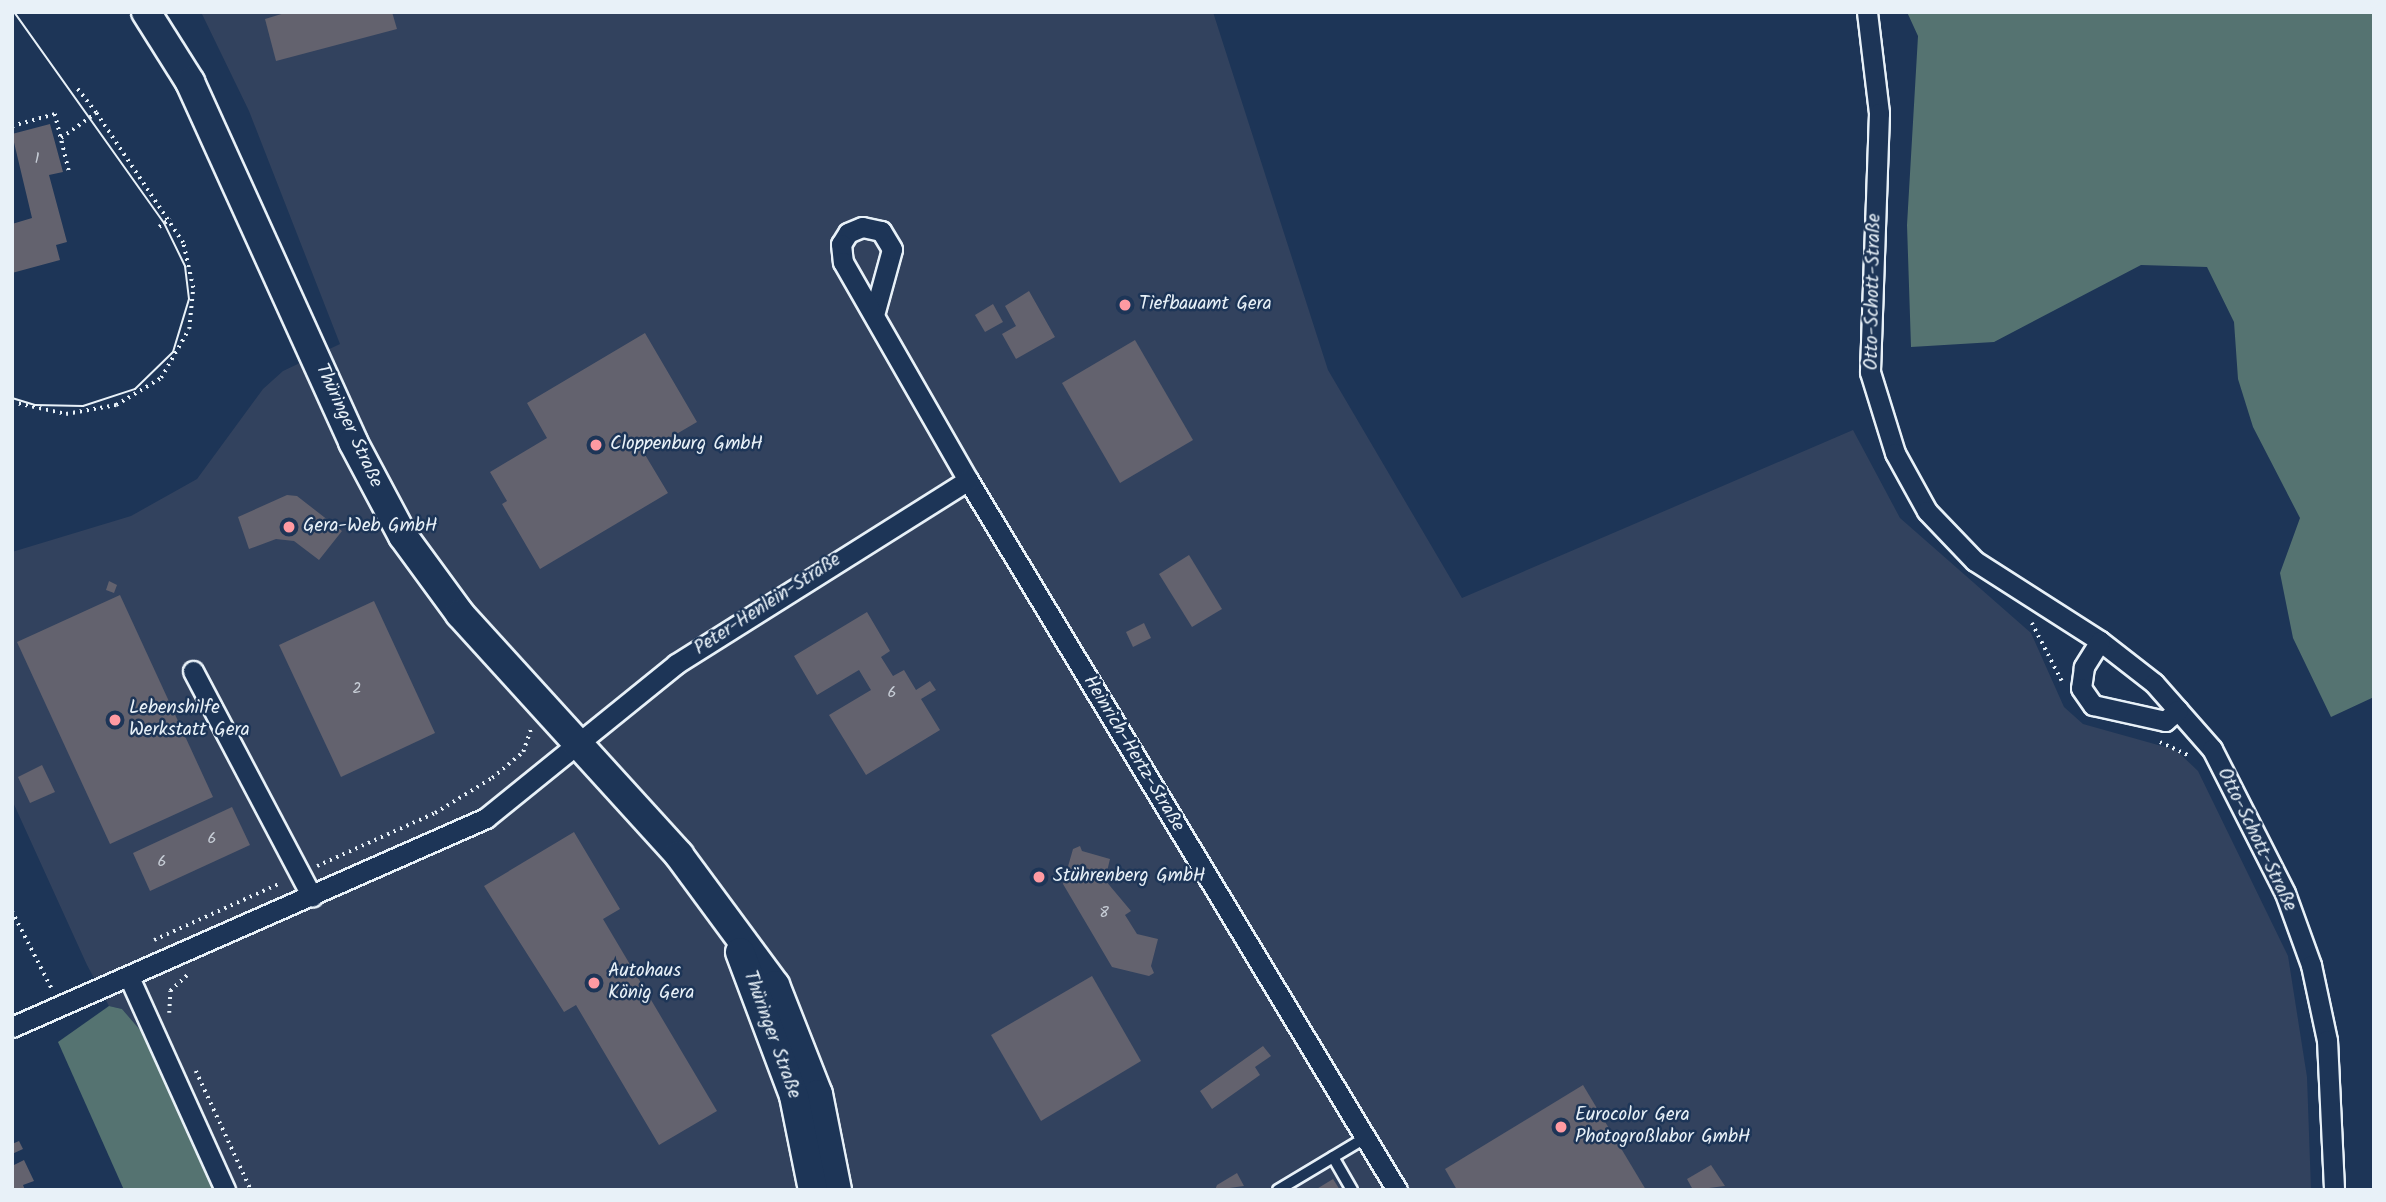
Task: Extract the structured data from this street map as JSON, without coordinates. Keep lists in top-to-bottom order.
{
  "streets": {
    "main road": ["Thüringer Straße"],
    "street": ["Otto-Schott-Straße", "Peter-Henlein-Straße", "Heinrich-Hertz-Straße"]
  },
  "crossings": [
    ["Thüringer Straße", "Peter-Henlein-Straße"],
    ["Peter-Henlein-Straße", "Heinrich-Hertz-Straße"]
  ],
  "places": [
    "Tiefbauamt Gera",
    "Cloppenburg GmbH",
    "Gera-Web GmbH",
    "Lebenshilfe Werkstatt Gera",
    "Stührenberg GmbH",
    "Autohaus König Gera",
    "Eurocolor Gera Photogroßlabor GmbH"
  ],
  "house_numbers": [
    "1",
    "2",
    "6",
    "6",
    "6",
    "8"
  ]
}
